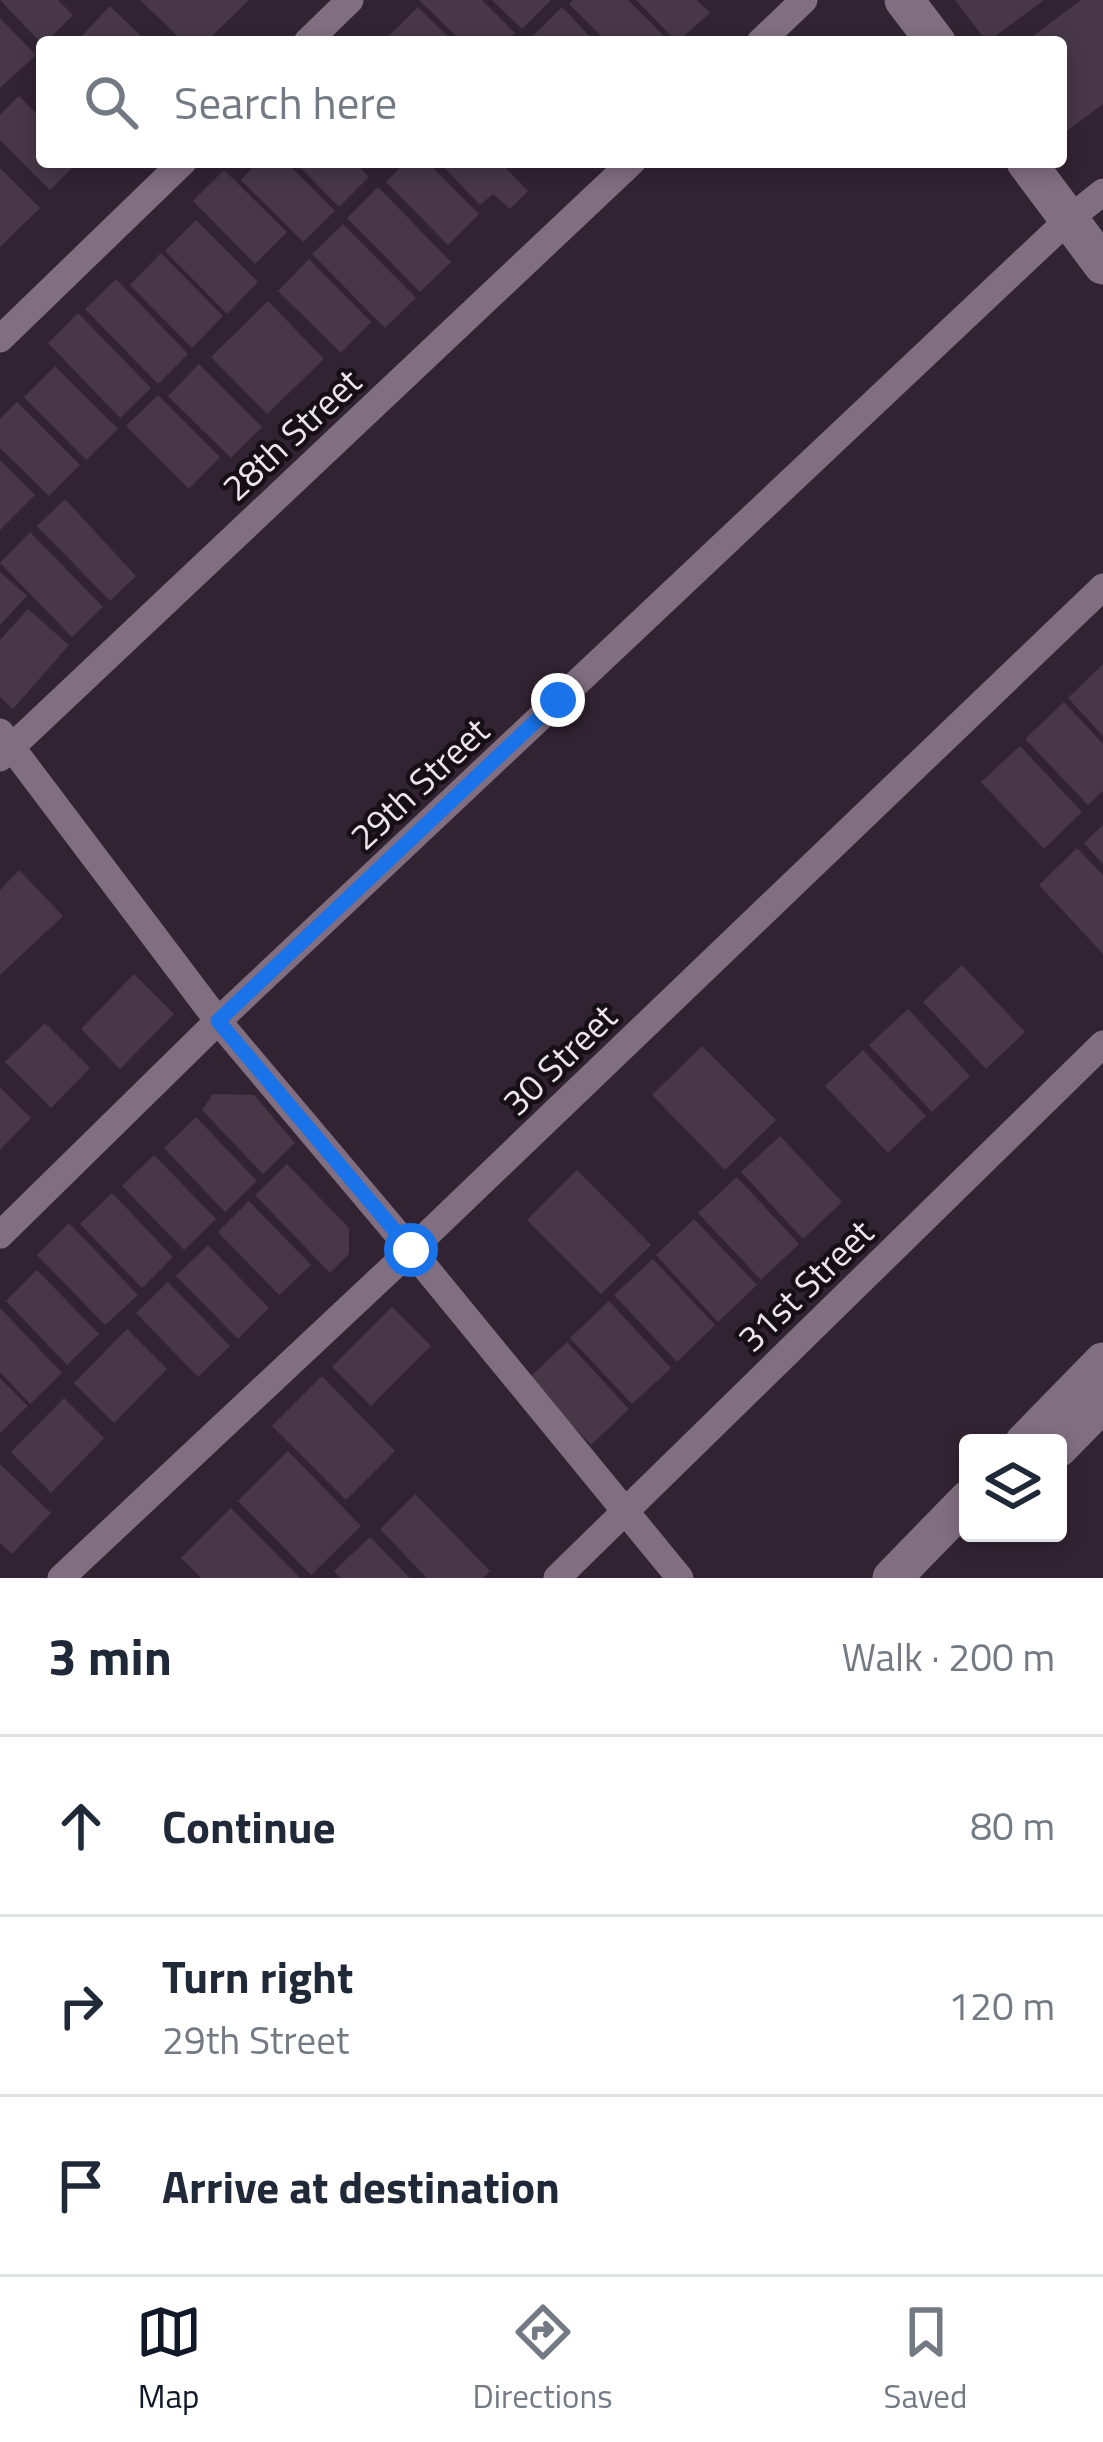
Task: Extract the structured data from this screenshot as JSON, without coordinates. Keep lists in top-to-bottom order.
{
  "streets": {
    "street": [
      "28th Street",
      "29th Street",
      "30 Street",
      "31st Street"
    ]
  },
  "page": {
    "search": "Search here",
    "heading": ["3 min", "Walk · 200 m"],
    "list": [
      ["Continue", "80 m"],
      ["Turn right", "29th Street", "120 m"],
      "Arrive at destination"
    ],
    "nav": ["Map", "Directions", "Saved"]
  }
}
